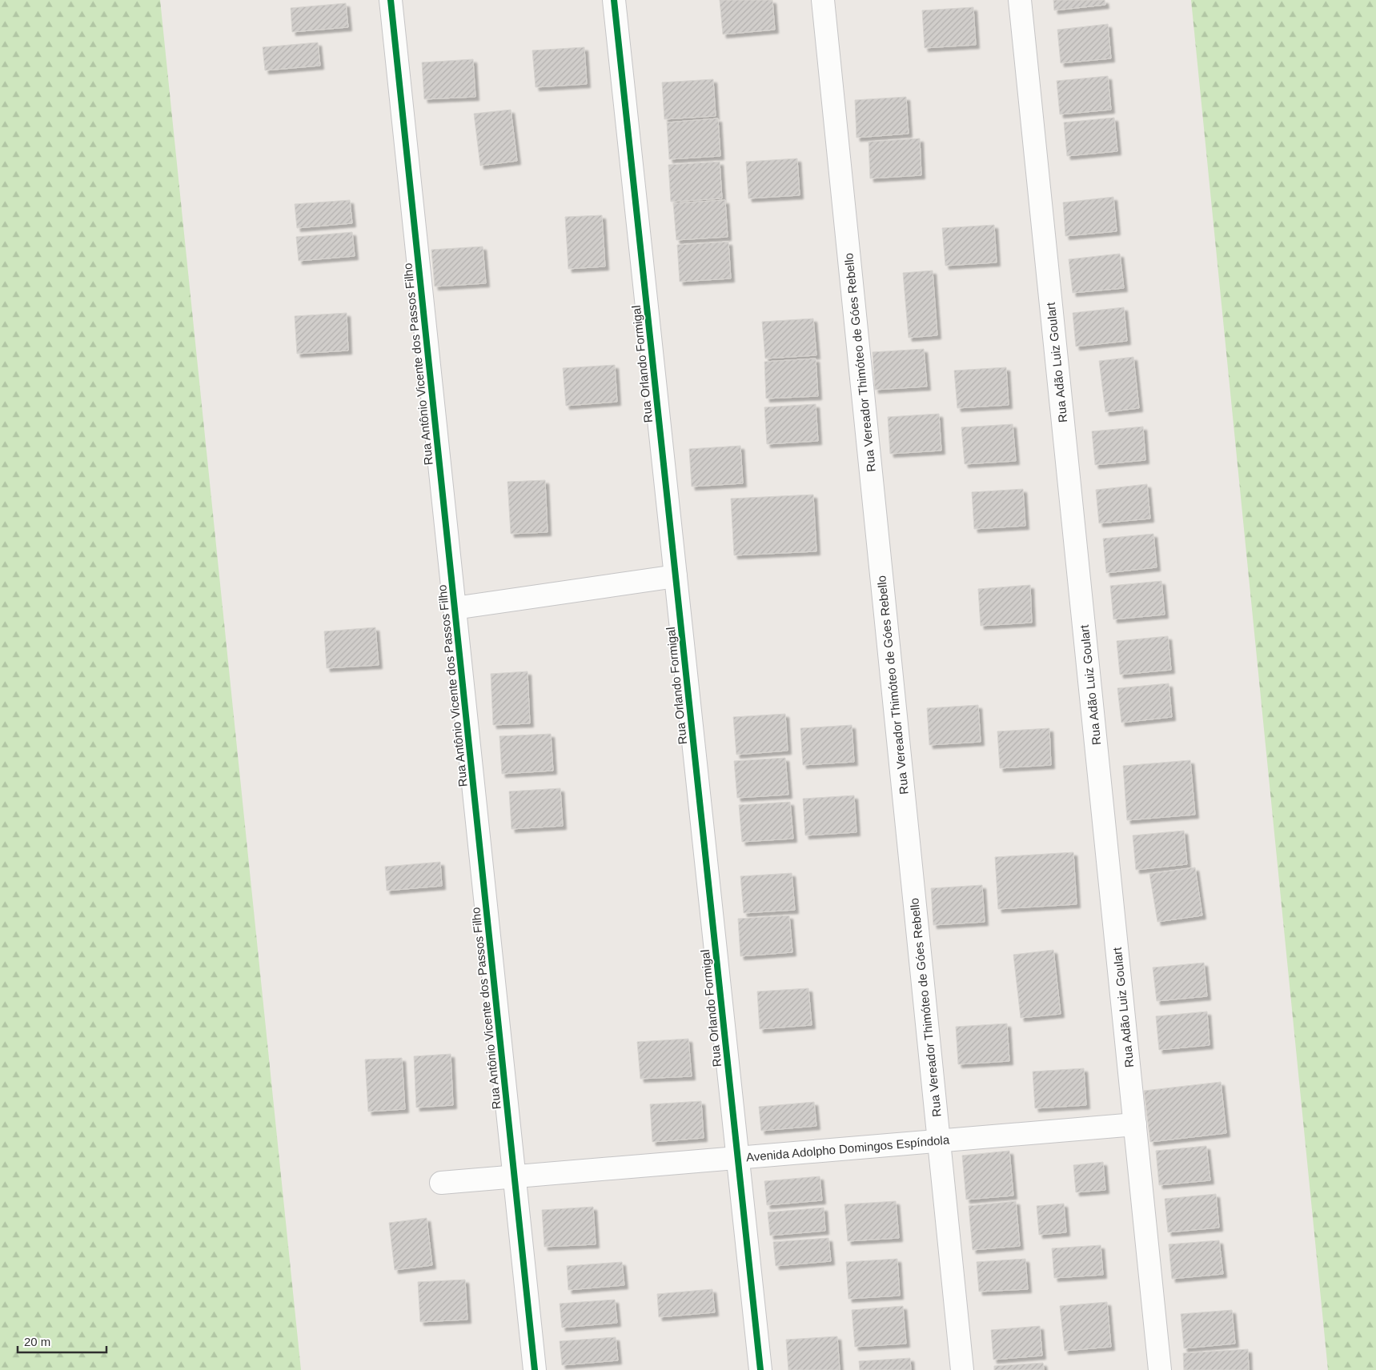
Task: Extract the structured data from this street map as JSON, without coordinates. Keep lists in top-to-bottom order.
{
  "streets": {
    "street": [
      "Rua Vereador Thimóteo de Góes Rebello",
      "Rua Adão Luiz Goulart",
      "Rua Antônio Vicente dos Passos Filho",
      "Rua Orlando Formigal",
      "Avenida Adolpho Domingos Espíndola"
    ]
  },
  "crossings": [
    ["Rua Vereador Thimóteo de Góes Rebello", "Avenida Adolpho Domingos Espíndola"],
    ["Rua Adão Luiz Goulart", "Avenida Adolpho Domingos Espíndola"],
    ["Rua Antônio Vicente dos Passos Filho", "Avenida Adolpho Domingos Espíndola"],
    ["Rua Orlando Formigal", "Avenida Adolpho Domingos Espíndola"]
  ],
  "scale_bar": "20 m"
}
